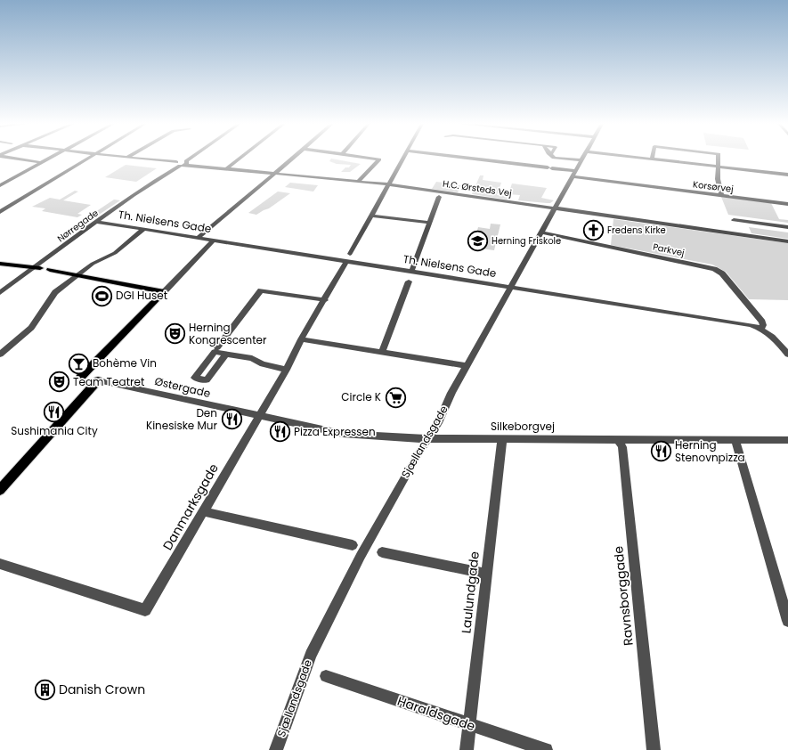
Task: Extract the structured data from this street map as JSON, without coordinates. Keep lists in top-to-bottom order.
{
  "streets": {
    "main road": ["Østergade"],
    "street": [
      "Korsørvej",
      "H.C. Ørsteds Vej",
      "Th. Nielsens Gade",
      "Nørregade",
      "Parkvej",
      "Silkeborgvej",
      "Sjællandsgade",
      "Danmarksgade",
      "Laulundgade",
      "Ravnsborggade",
      "Haraldsgade"
    ]
  },
  "crossings": [
    ["Korsørvej", "Sjællandsgade"],
    ["H.C. Ørsteds Vej", "Nørregade"],
    ["H.C. Ørsteds Vej", "Sjællandsgade"],
    ["H.C. Ørsteds Vej", "Danmarksgade"],
    ["Th. Nielsens Gade", "Nørregade"],
    ["Th. Nielsens Gade", "Parkvej"],
    ["Th. Nielsens Gade", "Sjællandsgade"],
    ["Th. Nielsens Gade", "Danmarksgade"],
    ["Parkvej", "Sjællandsgade"],
    ["Østergade", "Silkeborgvej"],
    ["Østergade", "Danmarksgade"],
    ["Silkeborgvej", "Sjællandsgade"],
    ["Silkeborgvej", "Danmarksgade"],
    ["Silkeborgvej", "Laulundgade"],
    ["Silkeborgvej", "Ravnsborggade"],
    ["Laulundgade", "Haraldsgade"]
  ],
  "places": {
    "church": ["Fredens Kirke"],
    "school or university": ["Herning Friskole"],
    "sports": ["DGI Huset"],
    "theatre": ["Herning Kongrescenter", "Team Teatret"],
    "bar": ["Bohème Vin"],
    "supermarket": ["Circle K"],
    "restaurant": [
      "Sushimania City",
      "Den Kinesiske Mur",
      "Pizza Expressen",
      "Herning Stenovnpizza"
    ],
    "building": ["Danish Crown"]
  }
}
